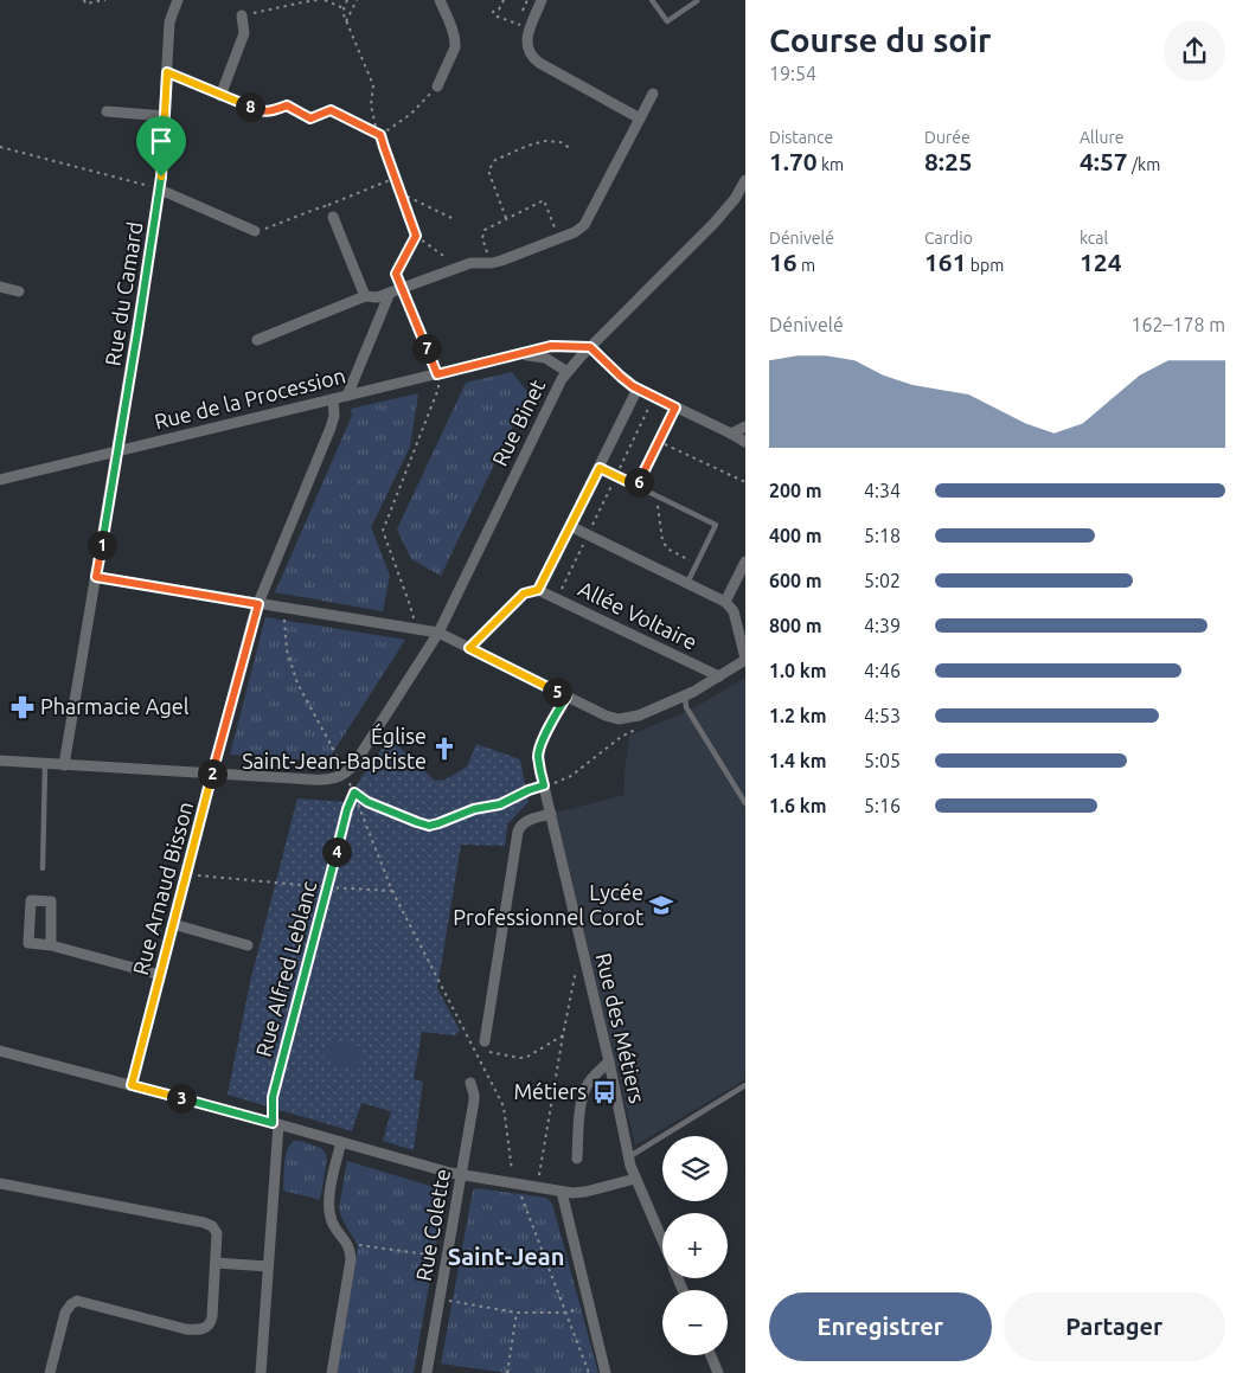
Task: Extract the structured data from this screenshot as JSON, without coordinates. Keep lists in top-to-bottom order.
{
  "streets": {
    "street": [
      "Rue du Camard",
      "Rue de la Procession",
      "Rue Binet",
      "Allée Voltaire",
      "Rue Arnaud Bisson",
      "Rue des Métiers",
      "Rue Colette"
    ],
    "path": ["Rue Alfred Leblanc"]
  },
  "crossings": [
    ["Rue du Camard", "Rue de la Procession"],
    ["Rue de la Procession", "Rue Binet"],
    ["Rue de la Procession", "Rue Arnaud Bisson"],
    ["Rue Alfred Leblanc", "Rue des Métiers"]
  ],
  "districts": ["Saint-Jean"],
  "places": {
    "pharmacy": ["Pharmacie Agel"],
    "church": ["Église Saint-Jean-Baptiste"],
    "school or university": ["Lycée Professionnel Corot"],
    "bus stop": ["Métiers"]
  },
  "page": {
    "heading": ["Course du soir", "19:54"],
    "pins": [
      "8",
      "7",
      "6",
      "1",
      "5",
      "2",
      "4",
      "3"
    ],
    "stats": [
      ["Distance", "1.70 km"],
      ["Durée", "8:25"],
      ["Allure", "4:57 /km"],
      ["Dénivelé", "16 m"],
      ["Cardio", "161 bpm"],
      ["kcal", "124"]
    ],
    "chart": ["Dénivelé", "162–178 m"],
    "list": [
      {
        "name": "200 m",
        "note": "4:34"
      },
      {
        "name": "400 m",
        "note": "5:18"
      },
      {
        "name": "600 m",
        "note": "5:02"
      },
      {
        "name": "800 m",
        "note": "4:39"
      },
      {
        "name": "1.0 km",
        "note": "4:46"
      },
      {
        "name": "1.2 km",
        "note": "4:53"
      },
      {
        "name": "1.4 km",
        "note": "5:05"
      },
      {
        "name": "1.6 km",
        "note": "5:16"
      }
    ],
    "map_buttons": ["+", "−"],
    "buttons": ["Enregistrer", "Partager"]
  }
}
